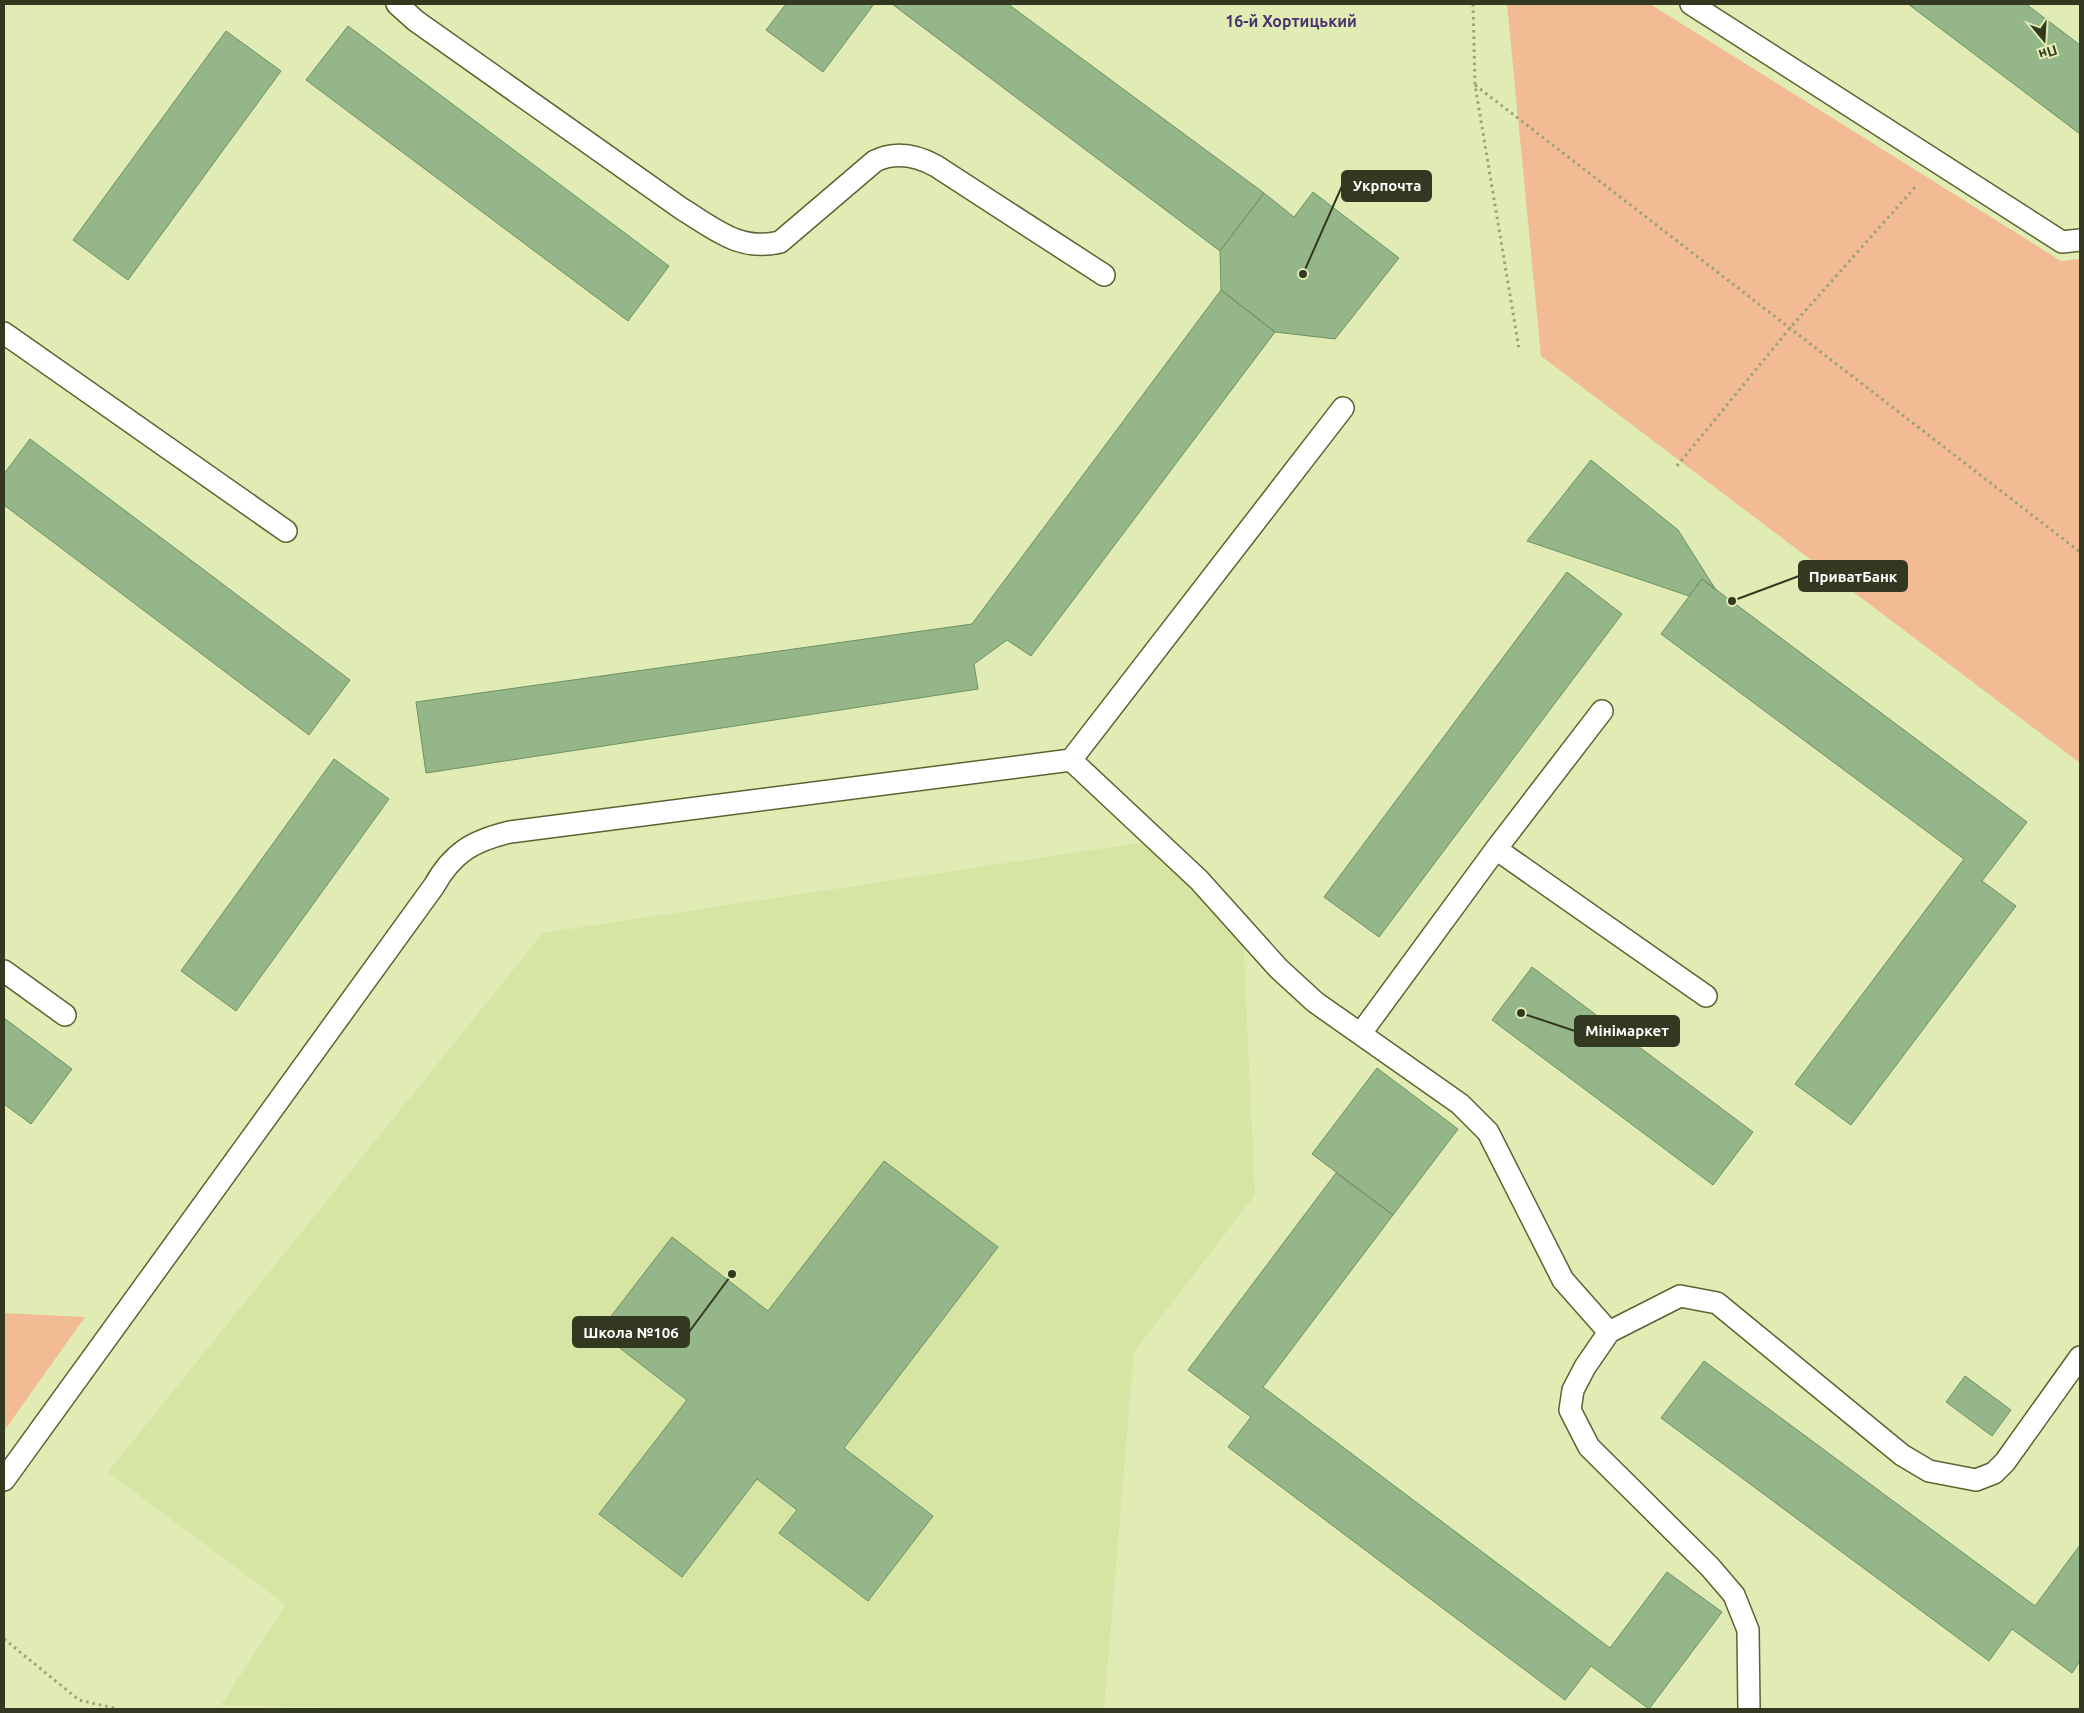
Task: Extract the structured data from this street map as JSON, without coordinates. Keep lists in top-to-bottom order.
{
  "districts": ["16-й Хортицький"],
  "places": [
    "Укрпочта",
    "ПриватБанк",
    "Мiнiмаркет",
    "Школа №106"
  ],
  "north": "bottom"
}
